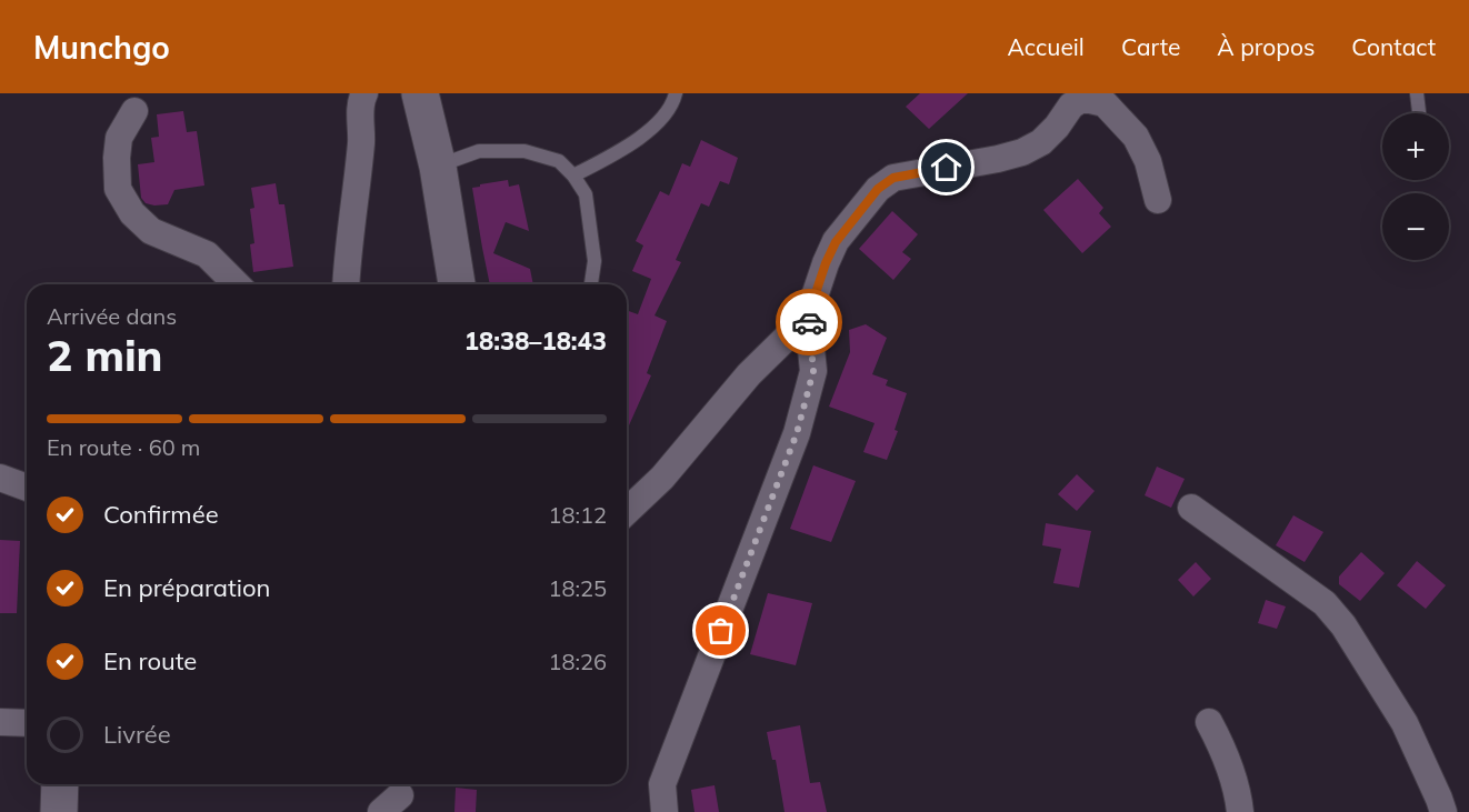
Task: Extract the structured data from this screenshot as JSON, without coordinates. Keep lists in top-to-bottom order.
{
  "page": {
    "header": "Munchgo",
    "nav": [
      "Accueil",
      "Carte",
      "À propos",
      "Contact"
    ],
    "map_buttons": ["+", "−"],
    "heading": ["2 min", "Arrivée dans", "18:38–18:43"],
    "bar": "En route · 60 m",
    "list": [
      ["Confirmée", "18:12"],
      ["En préparation", "18:25"],
      ["En route", "18:26"],
      "Livrée"
    ]
  }
}
